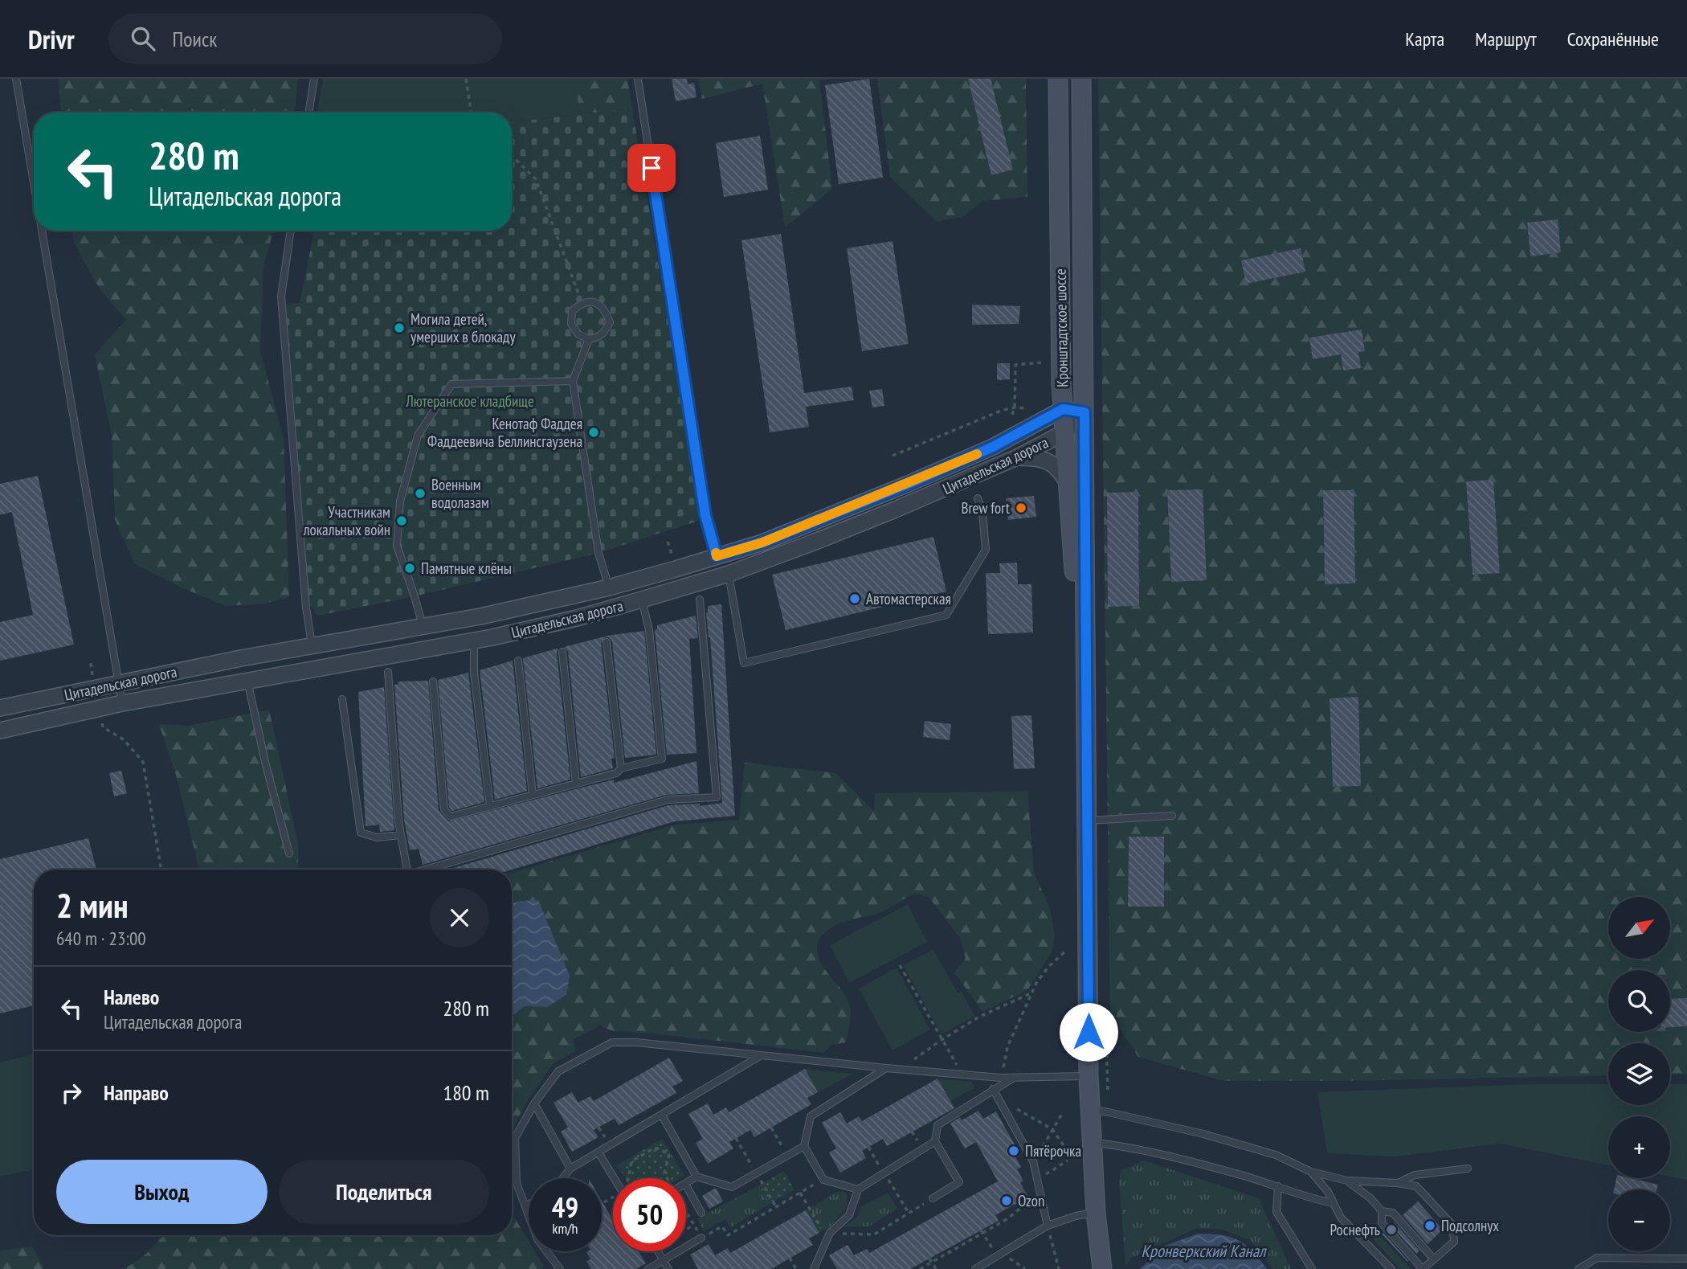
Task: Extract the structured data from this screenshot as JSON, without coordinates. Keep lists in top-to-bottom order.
{
  "streets": {
    "main road": ["Кронштадтское шоссе"],
    "street": ["Цитадельская дорога"]
  },
  "crossings": [
    ["Кронштадтское шоссе", "Цитадельская дорога"]
  ],
  "water": ["Кронверкский Канал"],
  "parks": ["Лютеранское кладбище"],
  "places": [
    "Могила детей, умерших в блокаду",
    "Кенотаф Фаддея Фаддеевича Беллинсгаузена",
    "Военным водолазам",
    "Brew fort",
    "Участникам локальных войн",
    "Памятные клёны",
    "Автомастерская",
    "Пятёрочка",
    "Ozon",
    "Подсолнух",
    "Роснефть"
  ],
  "north": "top right",
  "page": {
    "header": "Drivr",
    "search": "Поиск",
    "nav": ["Карта", "Маршрут", "Сохранённые"],
    "turn": ["280 m", "Цитадельская дорога"],
    "heading": ["2 мин", "640 m · 23:00"],
    "map_buttons": ["+", "−"],
    "list": [
      {
        "name": "Налево",
        "note": "Цитадельская дорога",
        "value": "280 m"
      },
      {
        "name": "Направо",
        "value": "180 m"
      }
    ],
    "buttons": ["Выход", "Поделиться"],
    "speed": "49 km/h",
    "limit": "50"
  }
}
